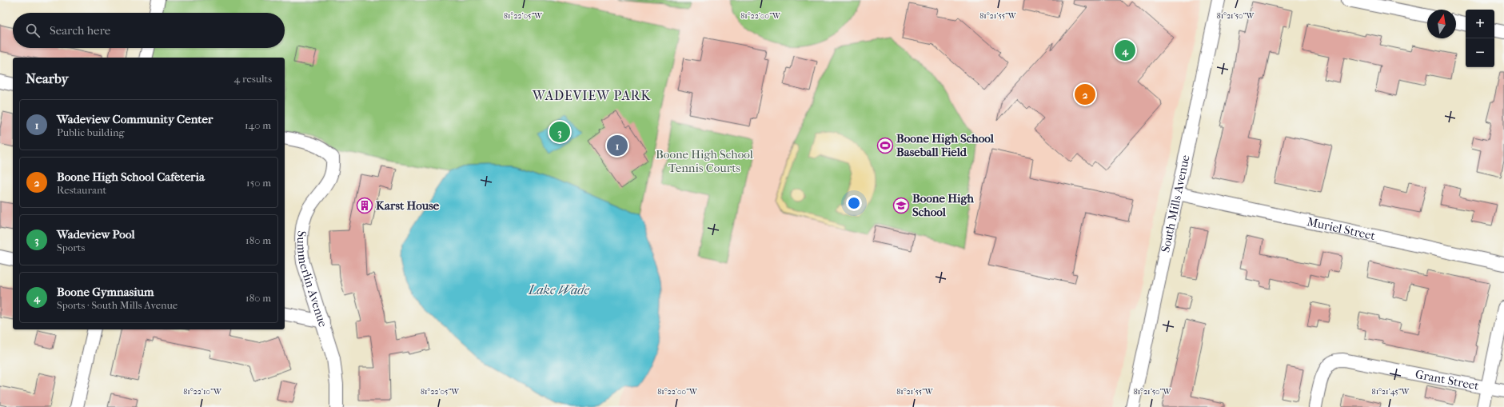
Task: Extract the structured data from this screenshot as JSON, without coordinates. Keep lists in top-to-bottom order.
{
  "streets": {
    "street": [
      "South Mills Avenue",
      "Muriel Street",
      "Summerlin Avenue",
      "Grant Street"
    ]
  },
  "crossings": [
    ["South Mills Avenue", "Muriel Street"]
  ],
  "districts": ["WADEVIEW PARK"],
  "water": ["Lake Wade"],
  "parks": ["Boone High School Tennis Courts"],
  "places": {
    "sports": ["Boone High School Baseball Field"],
    "building": ["Karst House"],
    "school or university": ["Boone High School"]
  },
  "north": "top",
  "page": {
    "map_buttons": ["+", "−"],
    "search": "Search here",
    "pins": [
      "4",
      "2",
      "3",
      "1"
    ],
    "heading": ["Nearby", "4 results"],
    "list": [
      {
        "mark": "1",
        "name": "Wadeview Community Center",
        "note": "Public building",
        "value": "140 m"
      },
      {
        "mark": "2",
        "name": "Boone High School Cafeteria",
        "note": "Restaurant",
        "value": "150 m"
      },
      {
        "mark": "3",
        "name": "Wadeview Pool",
        "note": "Sports",
        "value": "180 m"
      },
      {
        "mark": "4",
        "name": "Boone Gymnasium",
        "note": "Sports · South Mills Avenue",
        "value": "180 m"
      }
    ]
  },
  "coordinates": [
    "81°22'05\"W",
    "81°22'00\"W",
    "81°21'55\"W",
    "81°21'50\"W",
    "81°22'10\"W",
    "81°21'45\"W"
  ]
}
